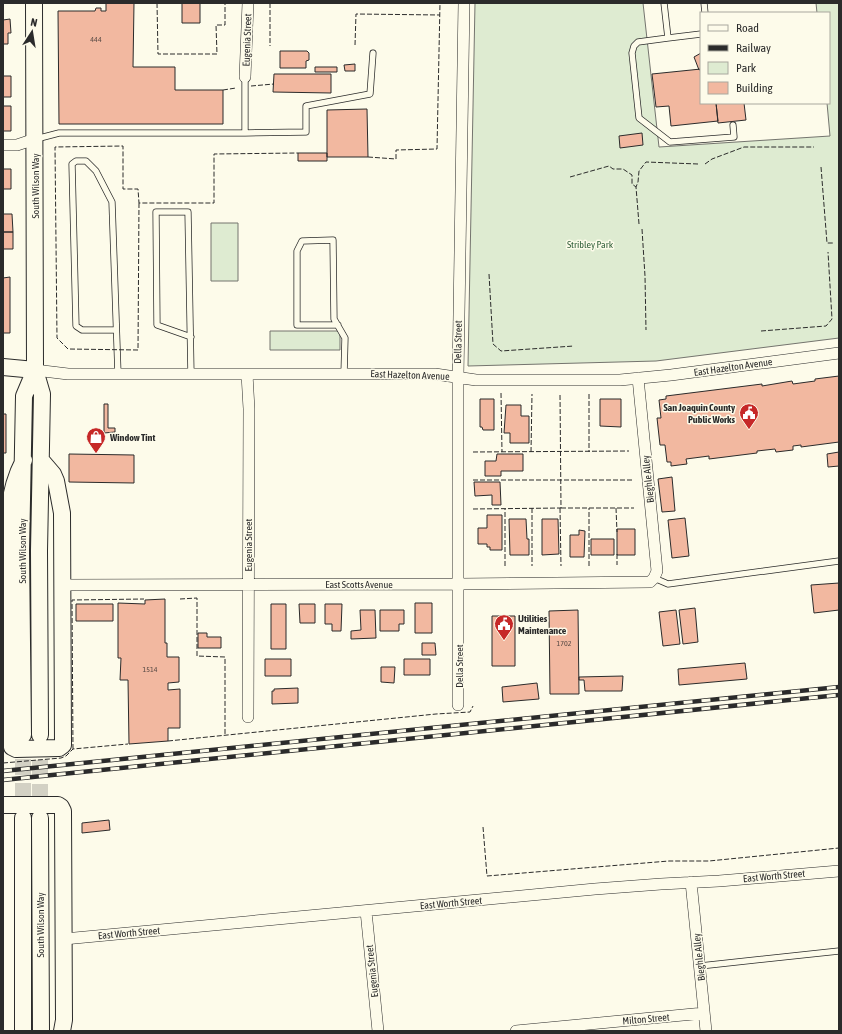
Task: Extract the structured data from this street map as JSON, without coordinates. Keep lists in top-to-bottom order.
{
  "streets": {
    "main road": ["South Wilson Way", "East Hazelton Avenue"],
    "street": [
      "Eugenia Street",
      "Della Street",
      "Bieghle Alley",
      "East Scotts Avenue",
      "East Worth Street",
      "Milton Street"
    ]
  },
  "crossings": [
    ["Eugenia Street", "East Hazelton Avenue"],
    ["Eugenia Street", "East Scotts Avenue"],
    ["Eugenia Street", "East Worth Street"],
    ["South Wilson Way", "East Hazelton Avenue"],
    ["Della Street", "East Hazelton Avenue"],
    ["Della Street", "East Scotts Avenue"],
    ["East Hazelton Avenue", "Bieghle Alley"],
    ["Bieghle Alley", "East Scotts Avenue"],
    ["Bieghle Alley", "East Worth Street"],
    ["Bieghle Alley", "Milton Street"]
  ],
  "parks": ["Stribley Park"],
  "places": {
    "public building": ["San Joaquin County Public Works", "Utilities Maintenance"],
    "shop": ["Window Tint"]
  },
  "house_numbers": ["444", "1702", "1514"],
  "legend": [
    "Road",
    "Railway",
    "Park",
    "Building"
  ],
  "north": "top"
}
